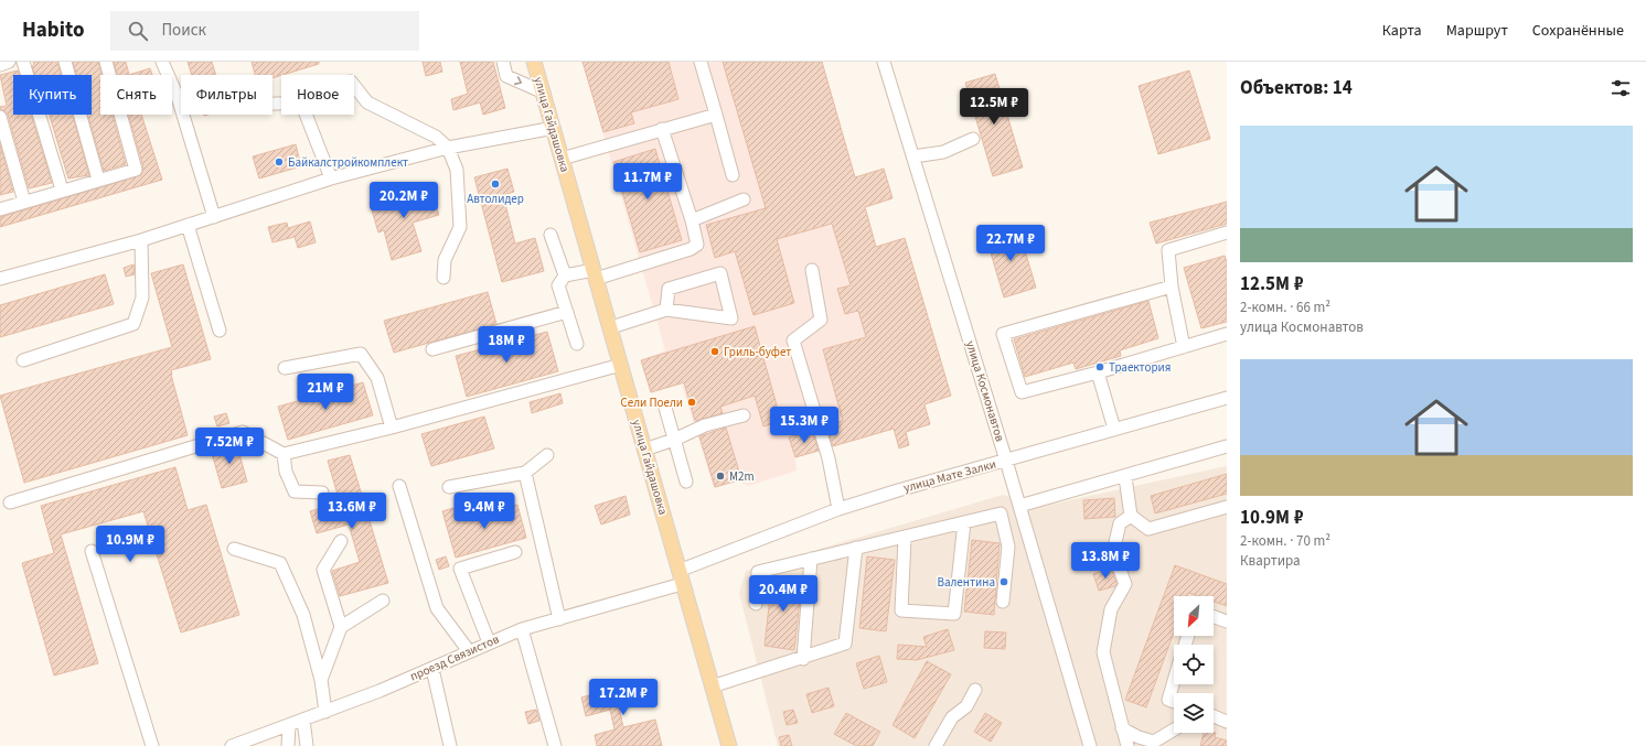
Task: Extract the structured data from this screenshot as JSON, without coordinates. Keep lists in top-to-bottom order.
{
  "streets": {
    "main road": ["улица Гайдашовка"],
    "street": ["улица Космонавтов", "улица Мате Залки", "проезд Связистов"]
  },
  "crossings": [
    ["улица Гайдашовка", "улица Мате Залки"],
    ["улица Гайдашовка", "проезд Связистов"],
    ["улица Космонавтов", "улица Мате Залки"],
    ["улица Мате Залки", "проезд Связистов"]
  ],
  "places": [
    "Байкалстройкомплект",
    "Автолидер",
    "Гриль-буфет",
    "Траектория",
    "Сели Поели",
    "М2m",
    "Валентина"
  ],
  "north": "bottom left",
  "page": {
    "header": "Habito",
    "search": "Поиск",
    "nav": ["Карта", "Маршрут", "Сохранённые"],
    "heading": "Объектов: 14",
    "chip": [
      "Купить",
      "Снять",
      "Фильтры",
      "Новое"
    ],
    "price": [
      "12.5M ₽",
      "11.7M ₽",
      "20.2M ₽",
      "22.7M ₽",
      "18M ₽",
      "21M ₽",
      "15.3M ₽",
      "7.52M ₽",
      "13.6M ₽",
      "9.4M ₽",
      "10.9M ₽",
      "13.8M ₽",
      "20.4M ₽",
      "17.2M ₽"
    ],
    "list": [
      {
        "name": "12.5M ₽",
        "note": "2-комн. · 66 m² · улица Космонавтов"
      },
      {
        "name": "10.9M ₽",
        "note": "2-комн. · 70 m² · Квартира"
      }
    ]
  }
}
